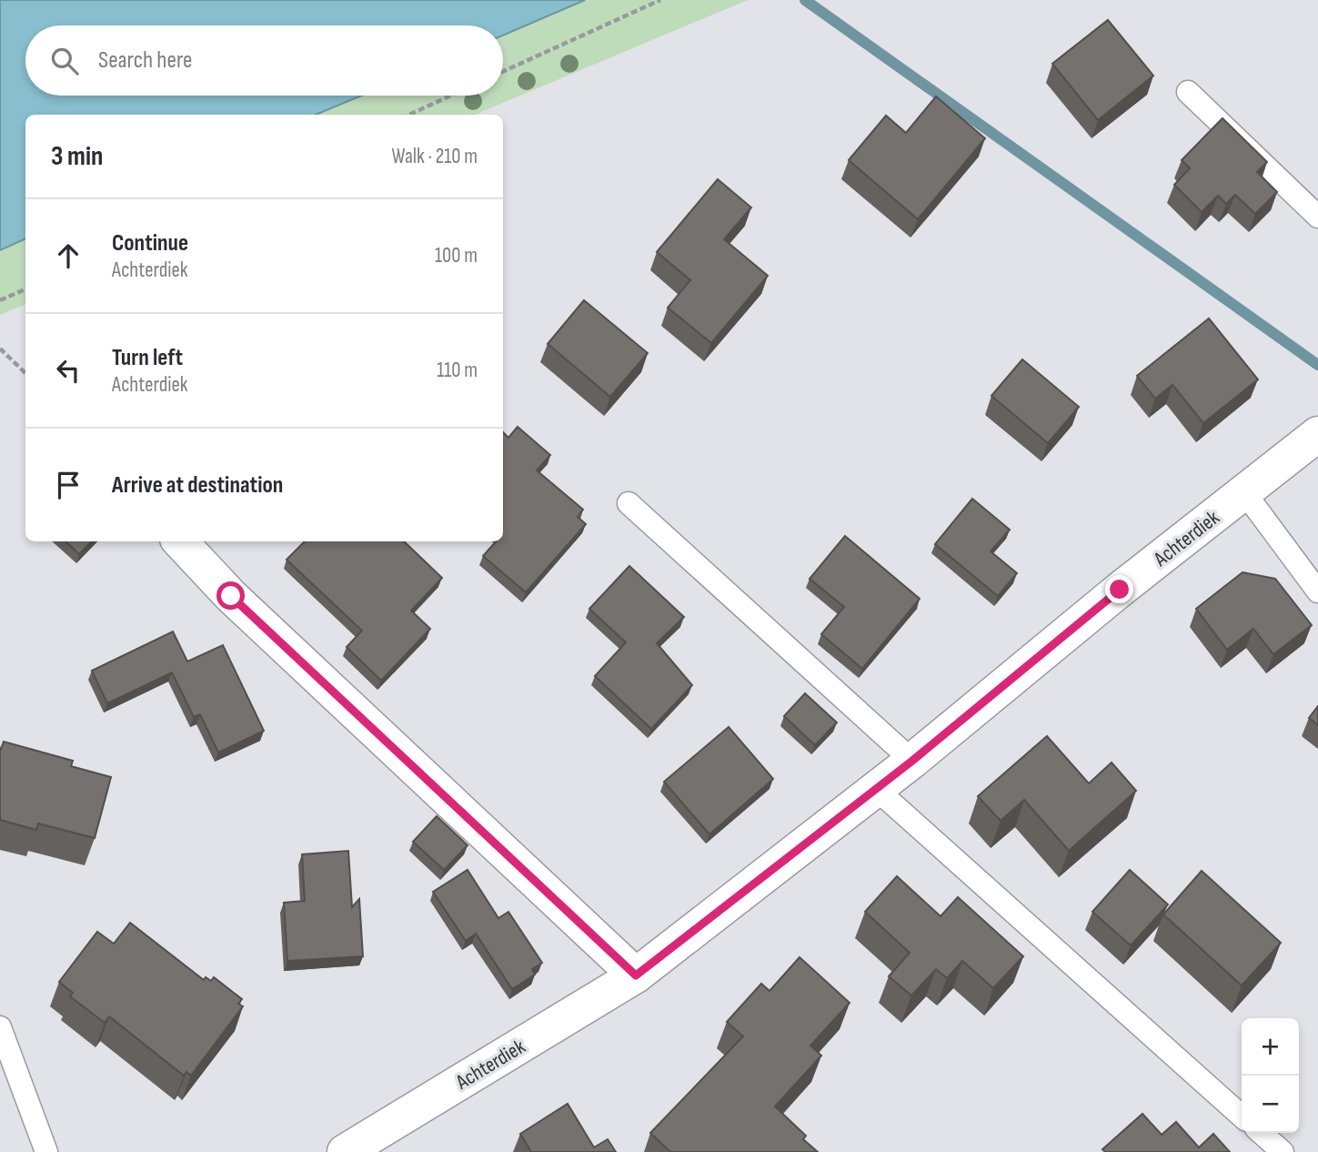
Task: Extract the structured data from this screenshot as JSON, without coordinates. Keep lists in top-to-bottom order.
{
  "streets": {
    "street": ["Achterdiek"]
  },
  "page": {
    "search": "Search here",
    "heading": ["3 min", "Walk · 210 m"],
    "list": [
      ["Continue", "Achterdiek", "100 m"],
      ["Turn left", "Achterdiek", "110 m"],
      "Arrive at destination"
    ],
    "map_buttons": ["+", "−"]
  }
}
